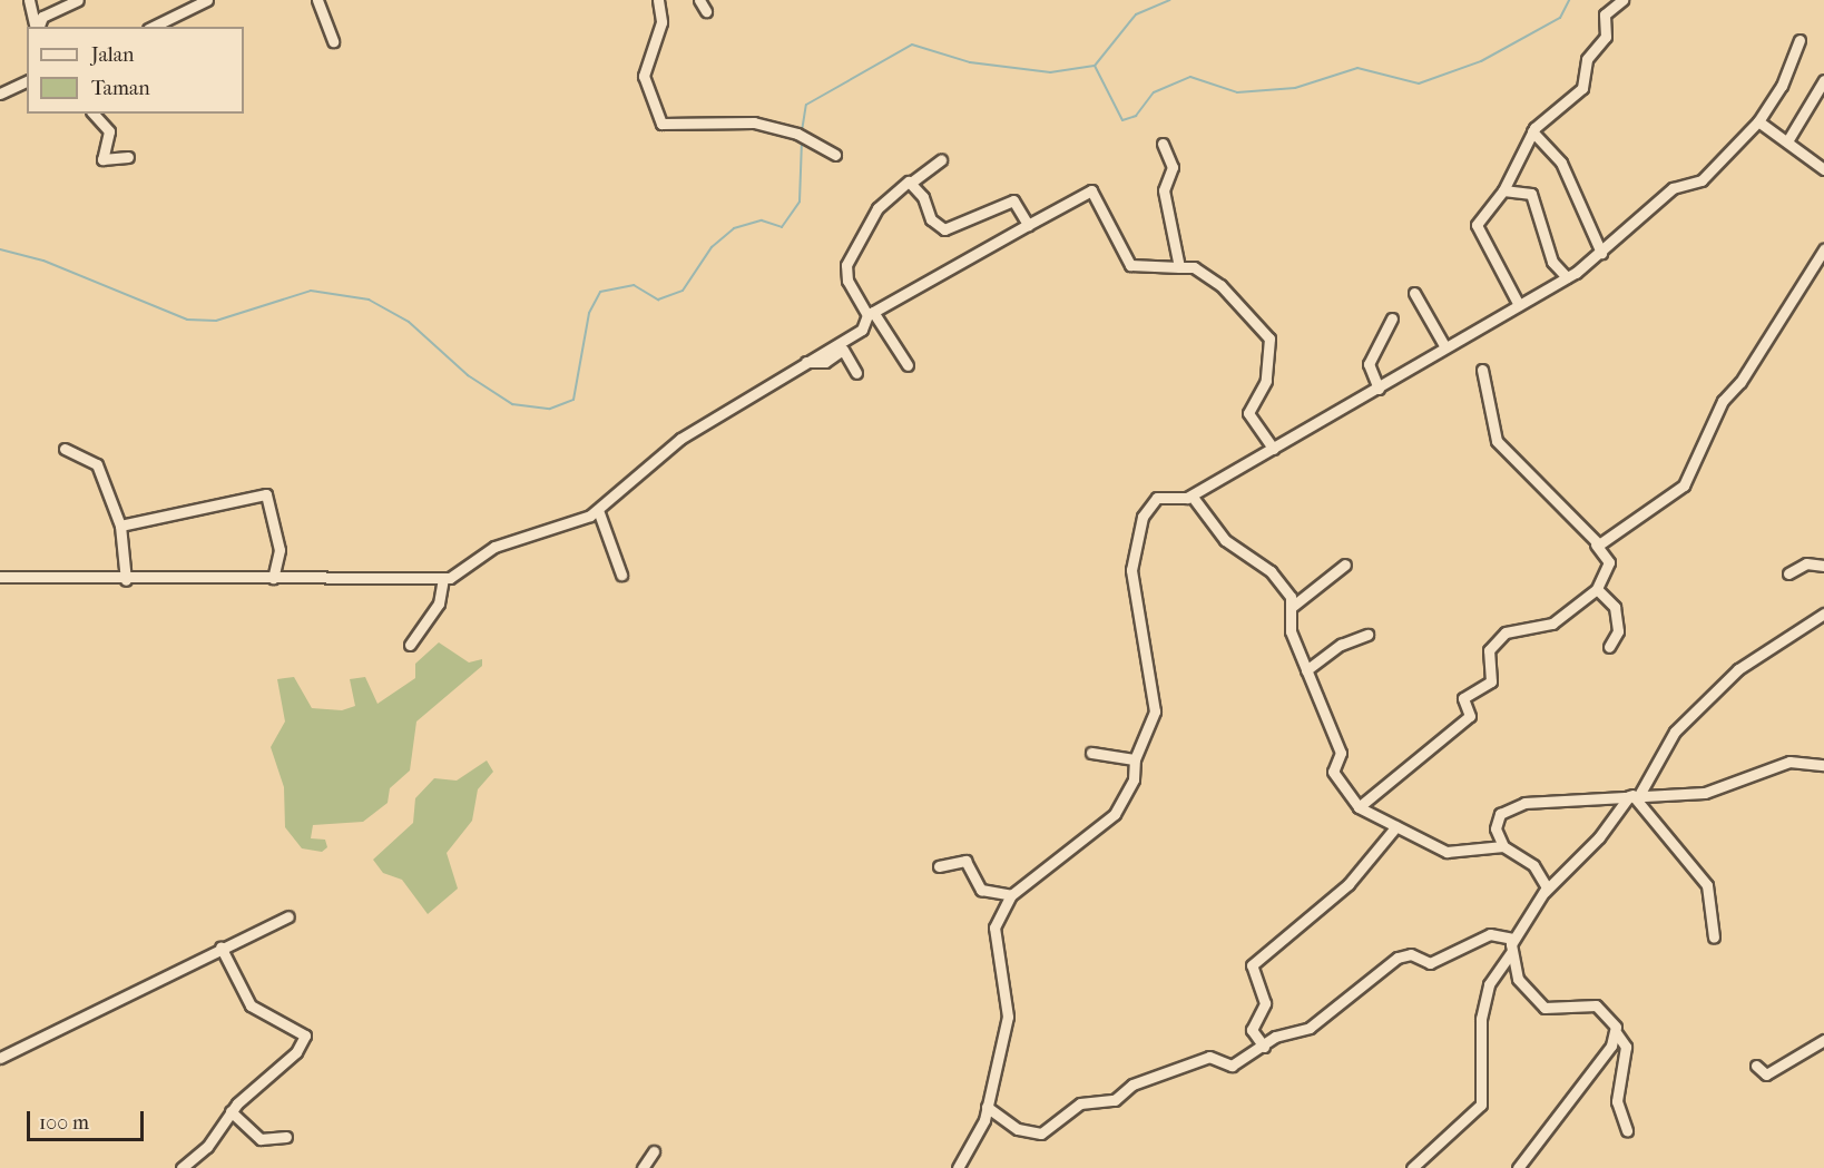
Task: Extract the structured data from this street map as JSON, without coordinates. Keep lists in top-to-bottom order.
{
  "legend": ["Jalan", "Taman"],
  "scale_bar": "100 m"
}
